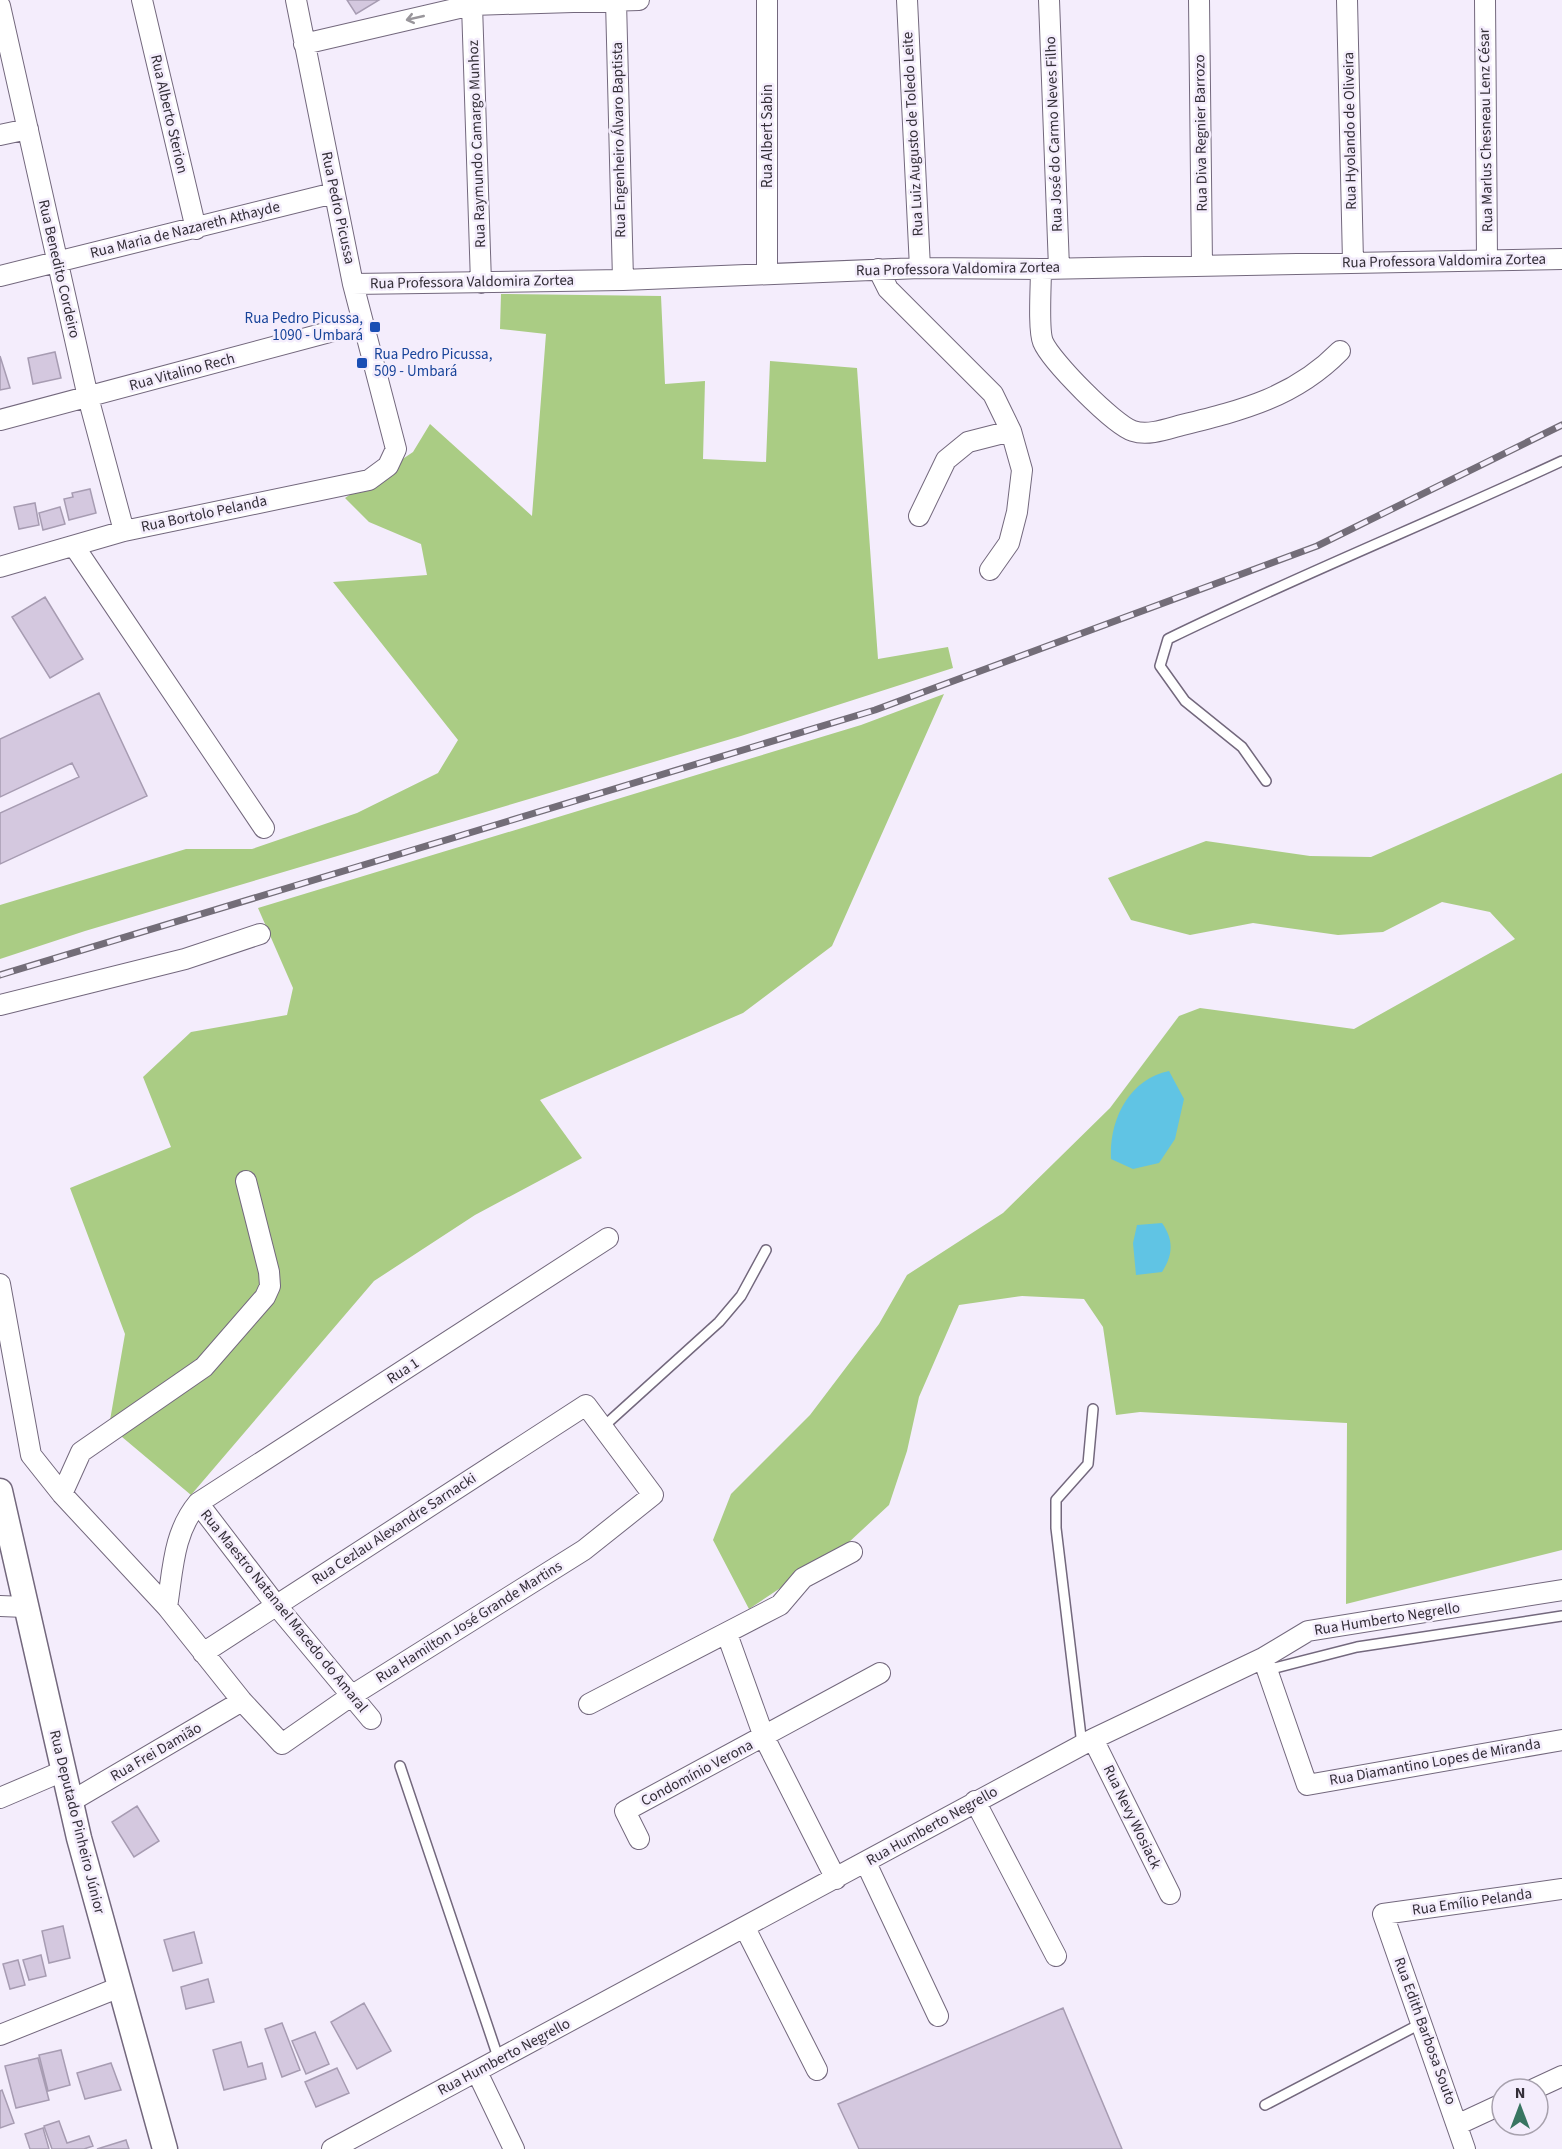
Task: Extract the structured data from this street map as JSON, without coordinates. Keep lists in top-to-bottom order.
{
  "streets": {
    "street": [
      "Rua Alberto Sterion",
      "Rua Marlus Chesneau Lenz César",
      "Rua Hyolando de Oliveira",
      "Rua Diva Regnier Barrozo",
      "Rua Luiz Augusto de Toledo Leite",
      "Rua José do Carmo Neves Filho",
      "Rua Albert Sabin",
      "Rua Engenheiro Álvaro Baptista",
      "Rua Raymundo Camargo Munhoz",
      "Rua Pedro Picussa",
      "Rua Maria de Nazareth Athayde",
      "Rua Professora Valdomira Zortea",
      "Rua Benedito Cordeiro",
      "Rua Vitalino Rech",
      "Rua Bortolo Pelanda",
      "Rua 1",
      "Rua Cezlau Alexandre Sarnacki",
      "Rua Maestro Natanael Macedo do Amaral",
      "Rua Humberto Negrello",
      "Rua Hamilton José Grande Martins",
      "Rua Frei Damião",
      "Rua Diamantino Lopes de Miranda",
      "Condomínio Verona",
      "Rua Nevy Wosiack",
      "Rua Deputado Pinheiro Júnior",
      "Rua Emílio Pelanda",
      "Rua Edith Barbosa Souto"
    ]
  },
  "crossings": [
    ["Rua Alberto Sterion", "Rua Maria de Nazareth Athayde"],
    ["Rua Marlus Chesneau Lenz César", "Rua Professora Valdomira Zortea"],
    ["Rua Hyolando de Oliveira", "Rua Professora Valdomira Zortea"],
    ["Rua Diva Regnier Barrozo", "Rua Professora Valdomira Zortea"],
    ["Rua Luiz Augusto de Toledo Leite", "Rua Professora Valdomira Zortea"],
    ["Rua José do Carmo Neves Filho", "Rua Professora Valdomira Zortea"],
    ["Rua Albert Sabin", "Rua Professora Valdomira Zortea"],
    ["Rua Engenheiro Álvaro Baptista", "Rua Professora Valdomira Zortea"],
    ["Rua Raymundo Camargo Munhoz", "Rua Professora Valdomira Zortea"],
    ["Rua Pedro Picussa", "Rua Maria de Nazareth Athayde"],
    ["Rua Pedro Picussa", "Rua Professora Valdomira Zortea"],
    ["Rua Pedro Picussa", "Rua Vitalino Rech"],
    ["Rua Pedro Picussa", "Rua Bortolo Pelanda"],
    ["Rua Maria de Nazareth Athayde", "Rua Benedito Cordeiro"],
    ["Rua Benedito Cordeiro", "Rua Vitalino Rech"],
    ["Rua Benedito Cordeiro", "Rua Bortolo Pelanda"],
    ["Rua 1", "Rua Maestro Natanael Macedo do Amaral"],
    ["Rua Cezlau Alexandre Sarnacki", "Rua Maestro Natanael Macedo do Amaral"],
    ["Rua Cezlau Alexandre Sarnacki", "Rua Hamilton José Grande Martins"],
    ["Rua Maestro Natanael Macedo do Amaral", "Rua Hamilton José Grande Martins"],
    ["Rua Humberto Negrello", "Rua Diamantino Lopes de Miranda"],
    ["Rua Humberto Negrello", "Condomínio Verona"],
    ["Rua Humberto Negrello", "Rua Nevy Wosiack"],
    ["Rua Hamilton José Grande Martins", "Rua Frei Damião"],
    ["Rua Frei Damião", "Rua Deputado Pinheiro Júnior"],
    ["Rua Emílio Pelanda", "Rua Edith Barbosa Souto"]
  ],
  "places": {
    "transit": ["Rua Pedro Picussa, 1090 - Umbará", "Rua Pedro Picussa, 509 - Umbará"]
  },
  "north": "top"
}
